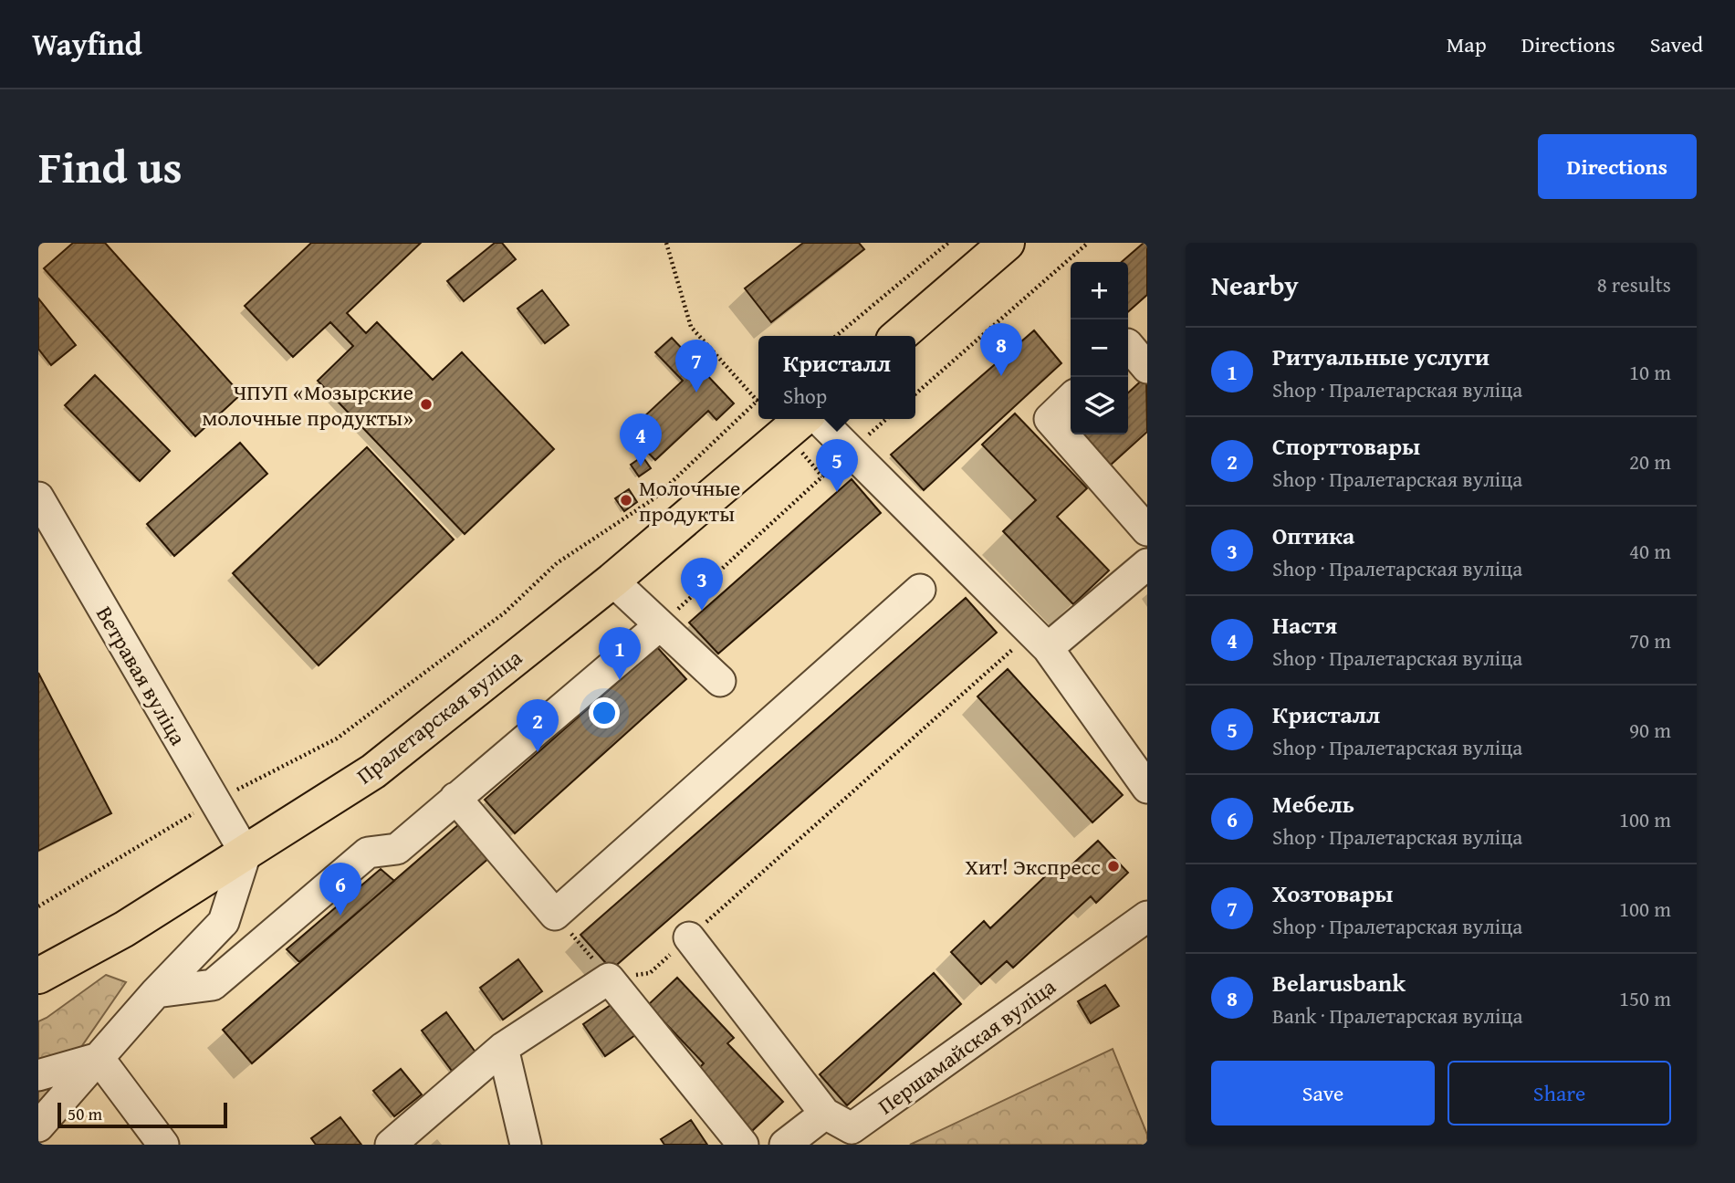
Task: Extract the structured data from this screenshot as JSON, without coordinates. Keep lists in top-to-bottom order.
{
  "streets": {
    "main road": ["Пралетарская вуліца"],
    "street": ["Ветравая вуліца", "Першамайская вуліца"]
  },
  "crossings": [
    ["Ветравая вуліца", "Пралетарская вуліца"]
  ],
  "places": ["ЧПУП «Мозырские молочные продукты»", "Молочные продукты", "Хит! Экспресс"],
  "scale_bar": "50 m",
  "page": {
    "header": "Wayfind",
    "nav": ["Map", "Directions", "Saved"],
    "title": "Find us",
    "buttons": [
      "Directions",
      ["Save", "Share"]
    ],
    "heading": ["Nearby", "8 results"],
    "map_buttons": ["+", "−"],
    "pins": [
      "8",
      "7",
      "4",
      "5",
      "3",
      "1",
      "2",
      "6"
    ],
    "list": [
      {
        "mark": "1",
        "name": "Ритуальные услуги",
        "note": "Shop · Пралетарская вуліца",
        "value": "10 m"
      },
      {
        "mark": "2",
        "name": "Спорттовары",
        "note": "Shop · Пралетарская вуліца",
        "value": "20 m"
      },
      {
        "mark": "3",
        "name": "Оптика",
        "note": "Shop · Пралетарская вуліца",
        "value": "40 m"
      },
      {
        "mark": "4",
        "name": "Настя",
        "note": "Shop · Пралетарская вуліца",
        "value": "70 m"
      },
      {
        "mark": "5",
        "name": "Кристалл",
        "note": "Shop · Пралетарская вуліца",
        "value": "90 m"
      },
      {
        "mark": "6",
        "name": "Мебель",
        "note": "Shop · Пралетарская вуліца",
        "value": "100 m"
      },
      {
        "mark": "7",
        "name": "Хозтовары",
        "note": "Shop · Пралетарская вуліца",
        "value": "100 m"
      },
      {
        "mark": "8",
        "name": "Belarusbank",
        "note": "Bank · Пралетарская вуліца",
        "value": "150 m"
      }
    ],
    "popup": ["Кристалл", "Shop"],
    "scale": "50 m"
  }
}
